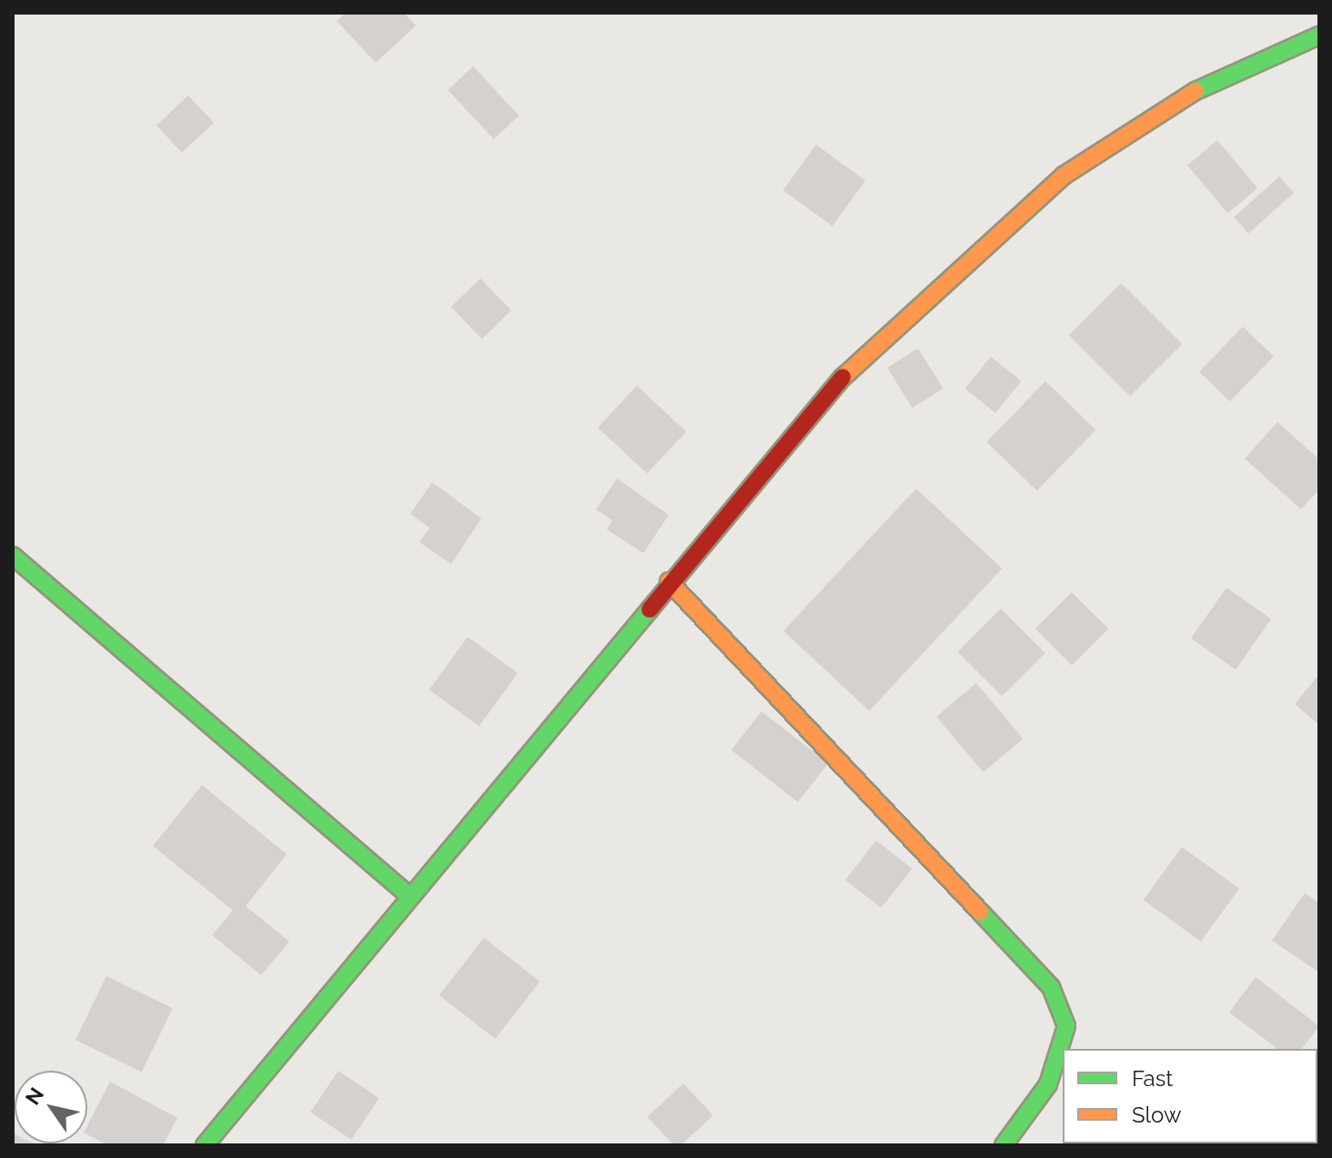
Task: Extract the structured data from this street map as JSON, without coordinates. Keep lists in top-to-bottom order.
{
  "legend": ["Fast", "Slow"],
  "north": "top left"
}
